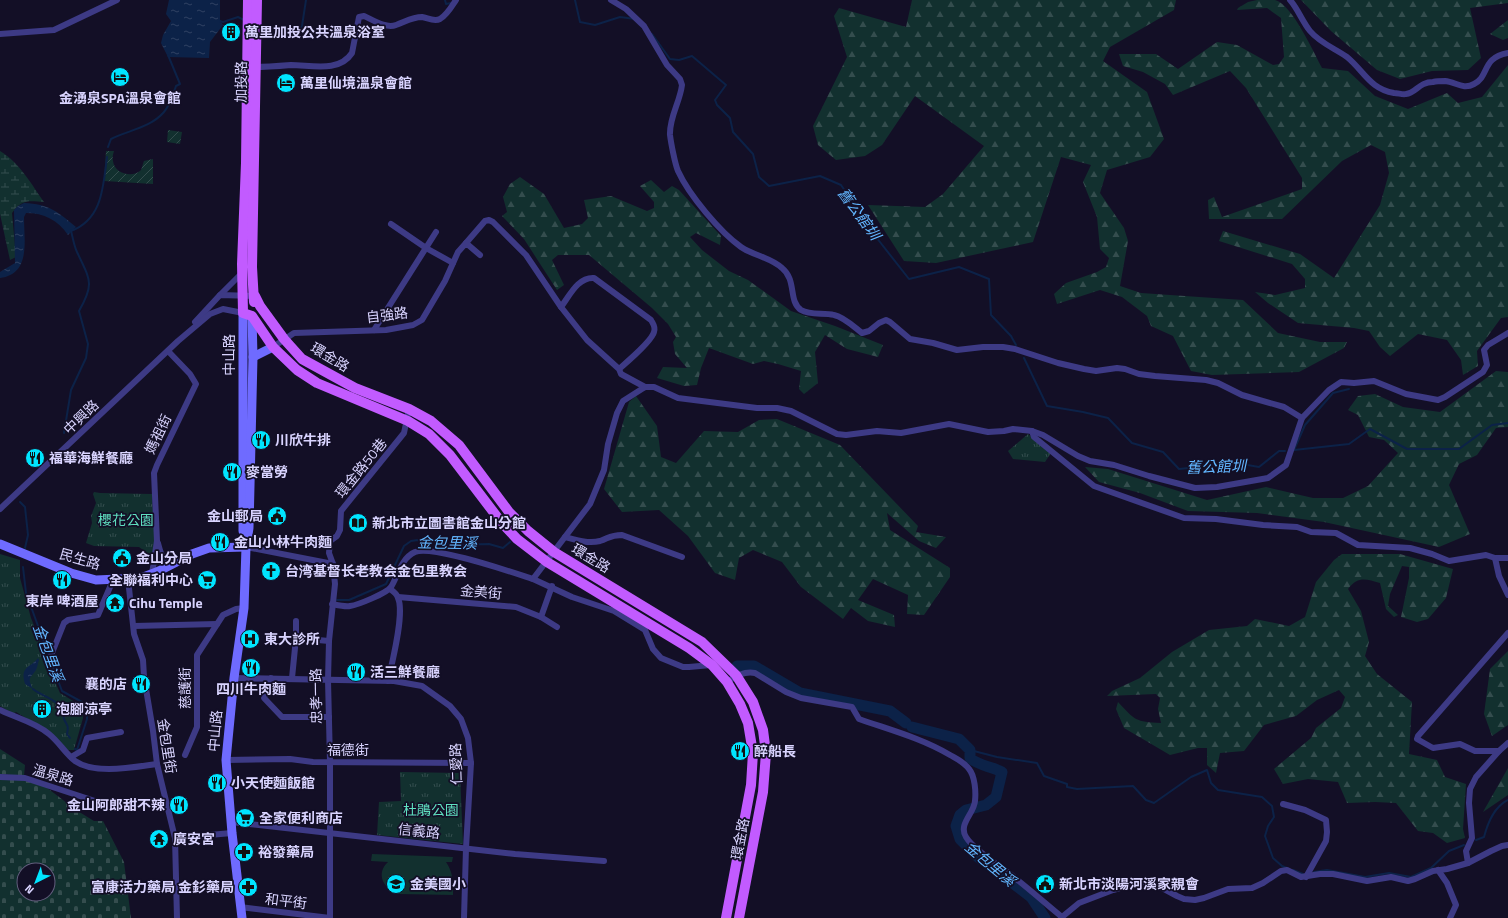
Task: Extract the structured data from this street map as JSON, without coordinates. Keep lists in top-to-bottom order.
{
  "streets": {
    "main road": ["加投路", "中山路", "環金路"],
    "street": [
      "自強路",
      "中興路",
      "媽祖街",
      "環金路50巷",
      "民生路",
      "金美街",
      "慈護街",
      "忠孝一路",
      "金包里街",
      "福德街",
      "仁愛路",
      "溫泉路",
      "信義路",
      "和平街"
    ]
  },
  "crossings": [
    ["加投路", "中山路"],
    ["自強路", "環金路"],
    ["中山路", "環金路"],
    ["中山路", "中興路"],
    ["中山路", "民生路"],
    ["中山路", "慈護街"],
    ["中山路", "福德街"],
    ["中山路", "仁愛路"],
    ["中山路", "信義路"],
    ["中山路", "和平街"],
    ["環金路", "中興路"],
    ["環金路", "環金路50巷"],
    ["中興路", "媽祖街"],
    ["媽祖街", "民生路"],
    ["環金路50巷", "忠孝一路"],
    ["民生路", "金包里街"],
    ["忠孝一路", "福德街"],
    ["忠孝一路", "仁愛路"],
    ["忠孝一路", "信義路"],
    ["忠孝一路", "和平街"],
    ["福德街", "仁愛路"],
    ["仁愛路", "信義路"]
  ],
  "water": ["舊公館圳", "金包里溪"],
  "parks": ["櫻花公園", "杜鵑公園"],
  "places": {
    "building": ["萬里加投公共溫泉浴室", "泡腳涼亭"],
    "hotel": ["金湧泉SPA溫泉會館", "萬里仙境溫泉會館"],
    "restaurant": [
      "川欣牛排",
      "福華海鮮餐廳",
      "麥當勞",
      "金山小林牛肉麵",
      "東岸 啤酒屋",
      "四川牛肉麵",
      "活三鮮餐廳",
      "襄的店",
      "醉船長",
      "小天使麵飯館",
      "金山阿郎甜不辣"
    ],
    "public building": ["金山郵局", "金山分局", "新北市淡陽河溪家親會"],
    "library": ["新北市立圖書館金山分館"],
    "church": ["台湾基督长老教会金包里教会"],
    "supermarket": ["全聯福利中心", "全家便利商店"],
    "temple": ["Cihu Temple", "廣安宮"],
    "hospital": ["東大診所"],
    "pharmacy": ["裕發藥局", "富康活力藥局 金釤藥局"],
    "school or university": ["金美國小"]
  },
  "north": "bottom left"
}
